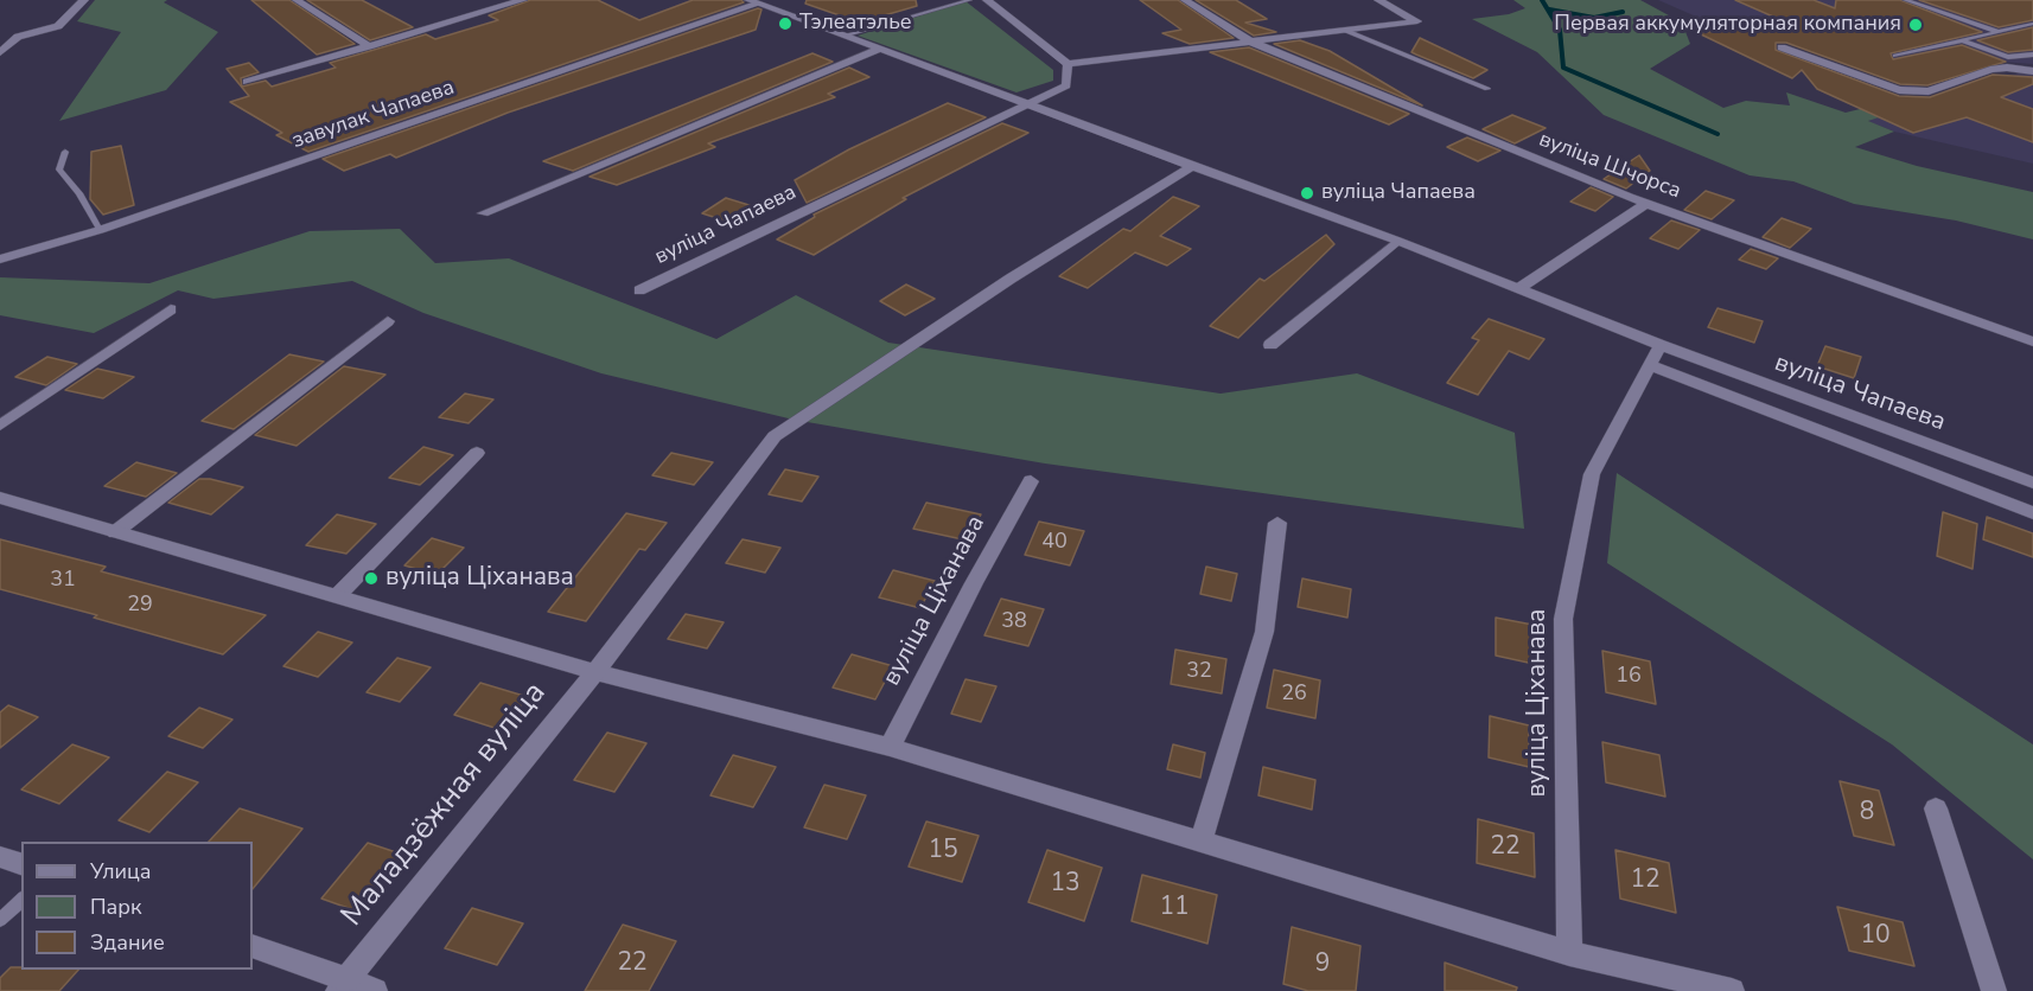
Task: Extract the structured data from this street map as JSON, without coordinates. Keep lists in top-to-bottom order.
{
  "streets": {
    "street": [
      "завулак Чапаева",
      "вуліца Шчорса",
      "вуліца Чапаева",
      "вуліца Ціханава",
      "Маладзёжная вуліца"
    ]
  },
  "crossings": [
    ["завулак Чапаева", "вуліца Чапаева"],
    ["вуліца Чапаева", "вуліца Ціханава"]
  ],
  "places": [
    "Тэлеатэлье",
    "Первая аккумуляторная компания",
    "вуліца Чапаева",
    "вуліца Ціханава"
  ],
  "house_numbers": [
    "40",
    "31",
    "29",
    "38",
    "32",
    "16",
    "26",
    "8",
    "22",
    "15",
    "12",
    "13",
    "11",
    "10",
    "22",
    "9"
  ],
  "legend": ["Улица", "Парк", "Здание"]
}
